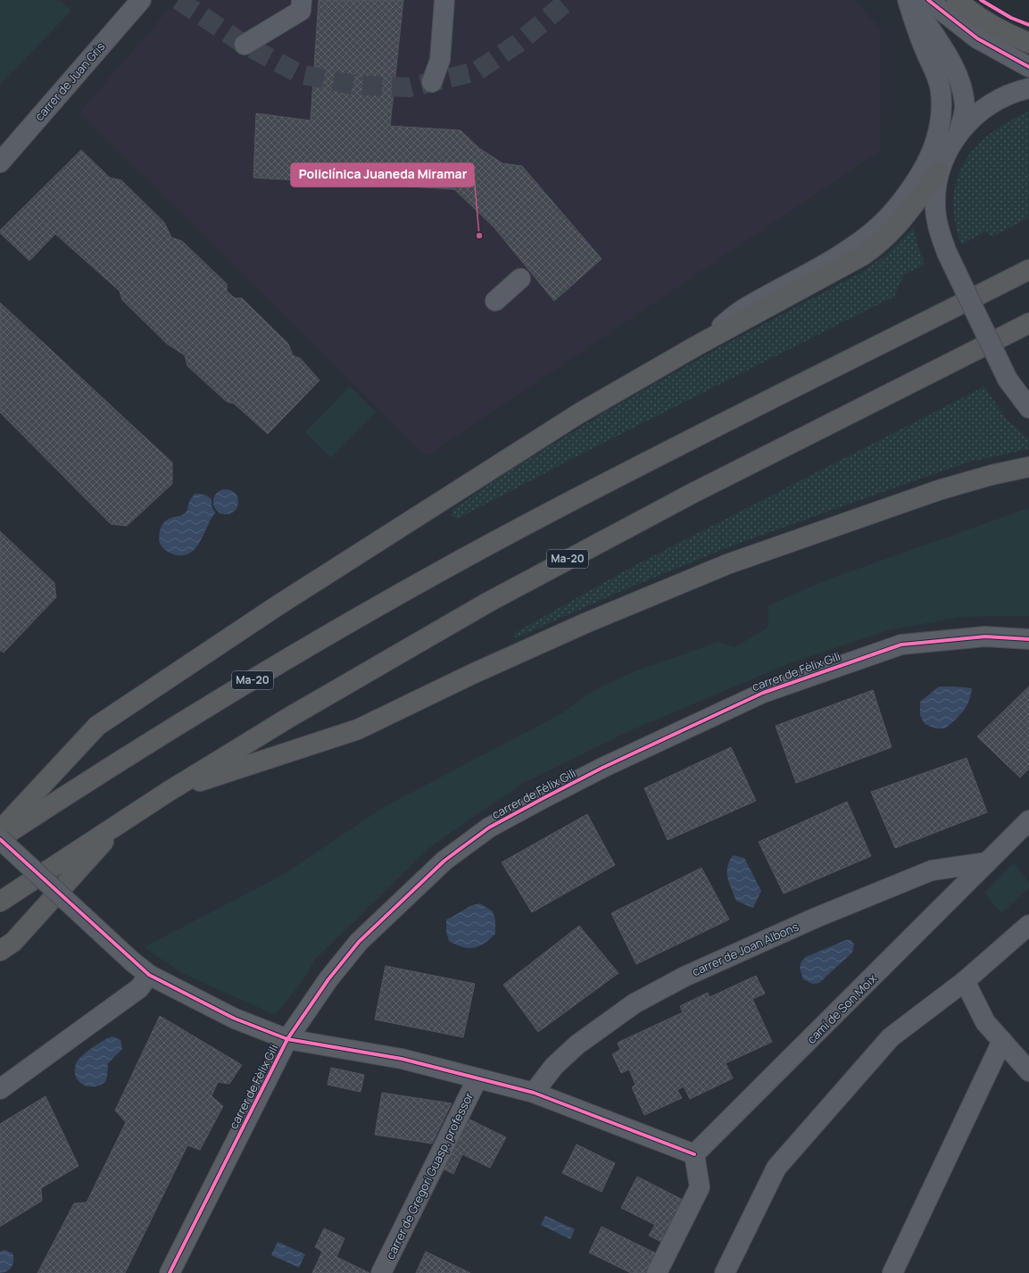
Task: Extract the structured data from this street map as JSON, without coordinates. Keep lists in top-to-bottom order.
{
  "streets": {
    "highway": ["Ma-20"],
    "street": [
      "carrer de Juan Gris",
      "carrer de Fèlix Gili",
      "carrer de Joan Albons",
      "camí de Son Moix",
      "carrer de Gregori Guasp, professor"
    ]
  },
  "crossings": [
    ["carrer de Joan Albons", "camí de Son Moix"]
  ],
  "places": ["Policlínica Juaneda Miramar"]
}
